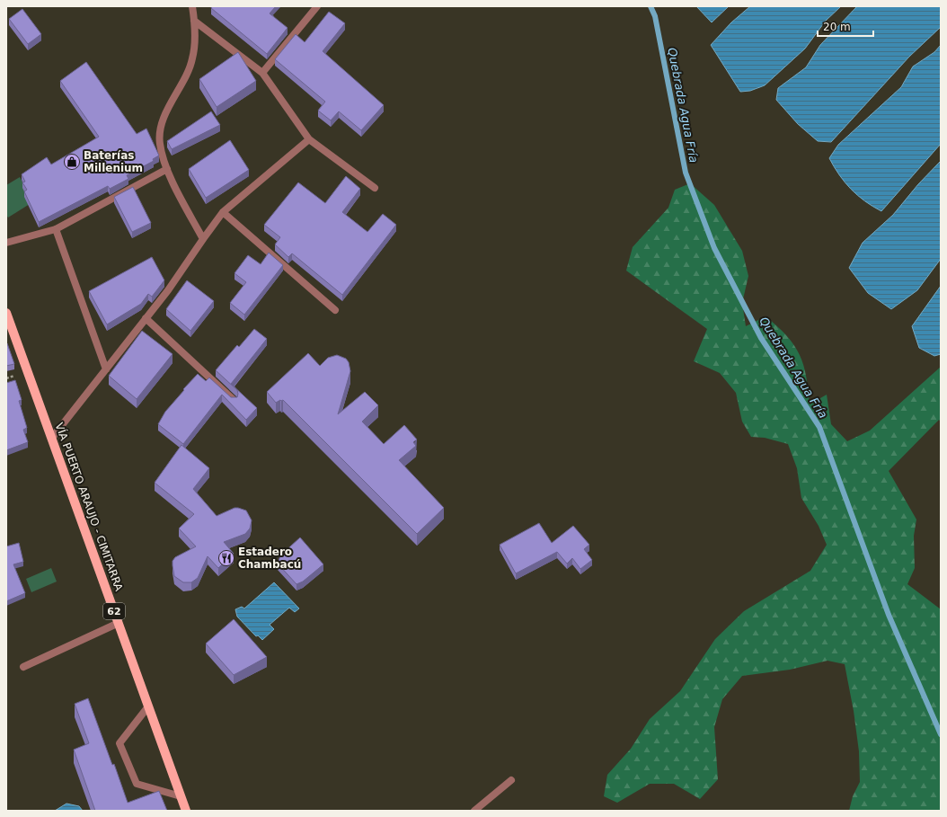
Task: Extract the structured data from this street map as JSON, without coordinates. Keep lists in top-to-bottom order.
{
  "streets": {
    "main road": ["VÍA PUERTO ARAUJO - CIMITARRA", "62"]
  },
  "water": ["Quebrada Agua Fría"],
  "places": {
    "shop": ["Baterías Millenium"],
    "restaurant": ["Estadero Chambacú"]
  },
  "scale_bar": "20 m"
}
